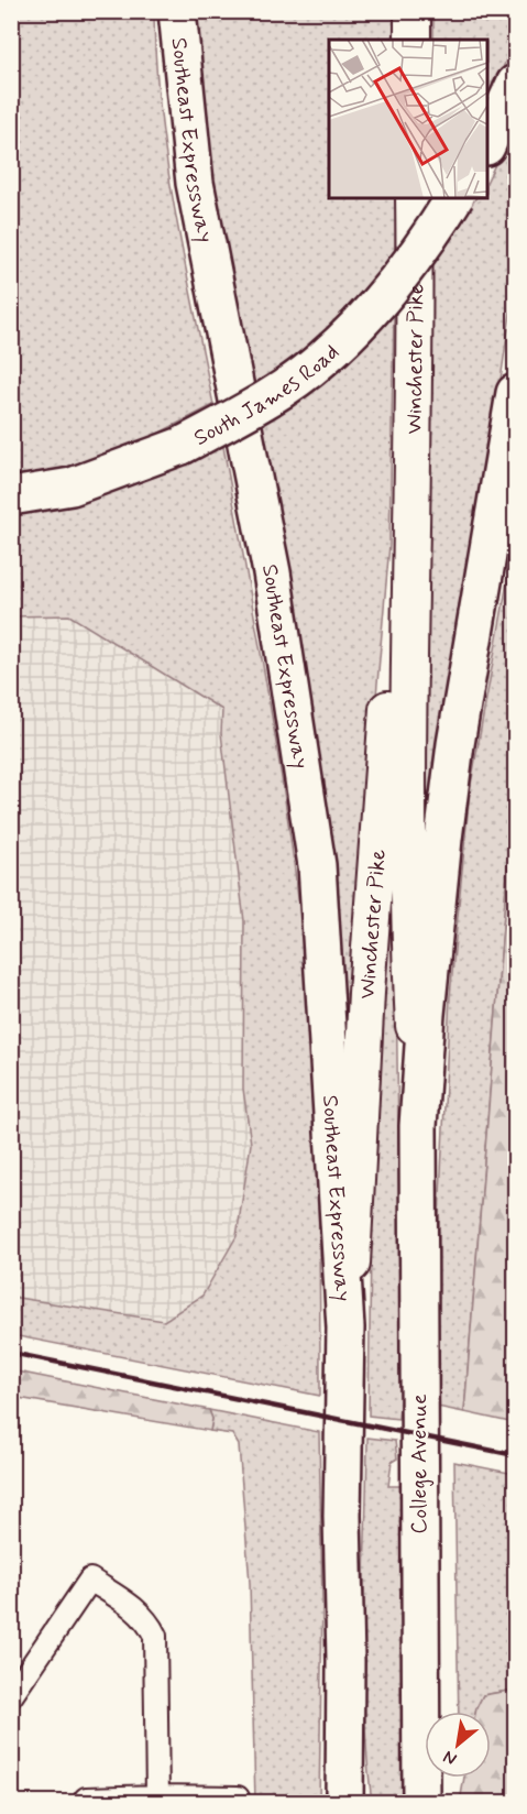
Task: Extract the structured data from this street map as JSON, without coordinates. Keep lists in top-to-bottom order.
{
  "streets": {
    "highway": ["Southeast Expressway", "South James Road", "College Avenue"],
    "main road": ["Winchester Pike"]
  },
  "crossings": [
    ["Southeast Expressway", "Winchester Pike"],
    ["Winchester Pike", "College Avenue"]
  ],
  "north": "bottom left"
}
